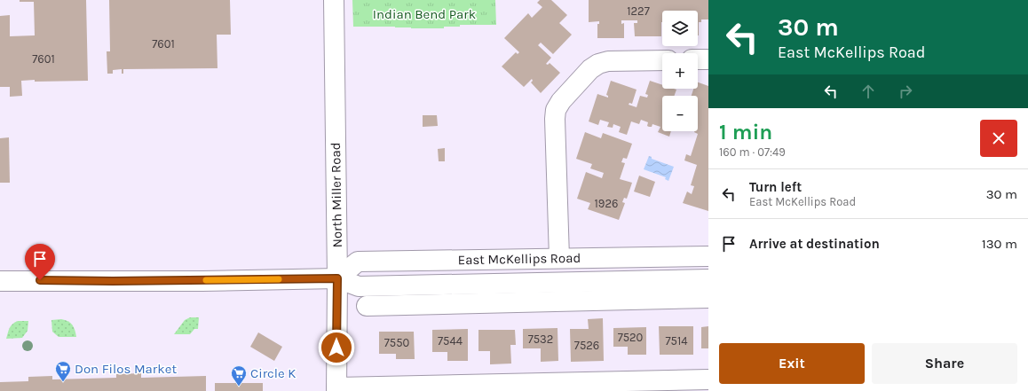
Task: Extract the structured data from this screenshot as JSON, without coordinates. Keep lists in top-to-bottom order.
{
  "streets": {
    "main road": ["North Miller Road", "East McKellips Road"]
  },
  "crossings": [
    ["North Miller Road", "East McKellips Road"]
  ],
  "parks": ["Indian Bend Park"],
  "places": {
    "supermarket": ["Don Filos Market", "Circle K"]
  },
  "house_numbers": [
    "1227",
    "7601",
    "7601",
    "1926",
    "7520",
    "7532",
    "7544",
    "7514",
    "7550",
    "7526"
  ],
  "page": {
    "turn": ["30 m", "East McKellips Road"],
    "map_buttons": ["+", "−"],
    "heading": ["1 min", "160 m · 07:49"],
    "list": [
      {
        "name": "Turn left",
        "note": "East McKellips Road",
        "value": "30 m"
      },
      {
        "name": "Arrive at destination",
        "value": "130 m"
      }
    ],
    "buttons": ["Exit", "Share"]
  }
}
